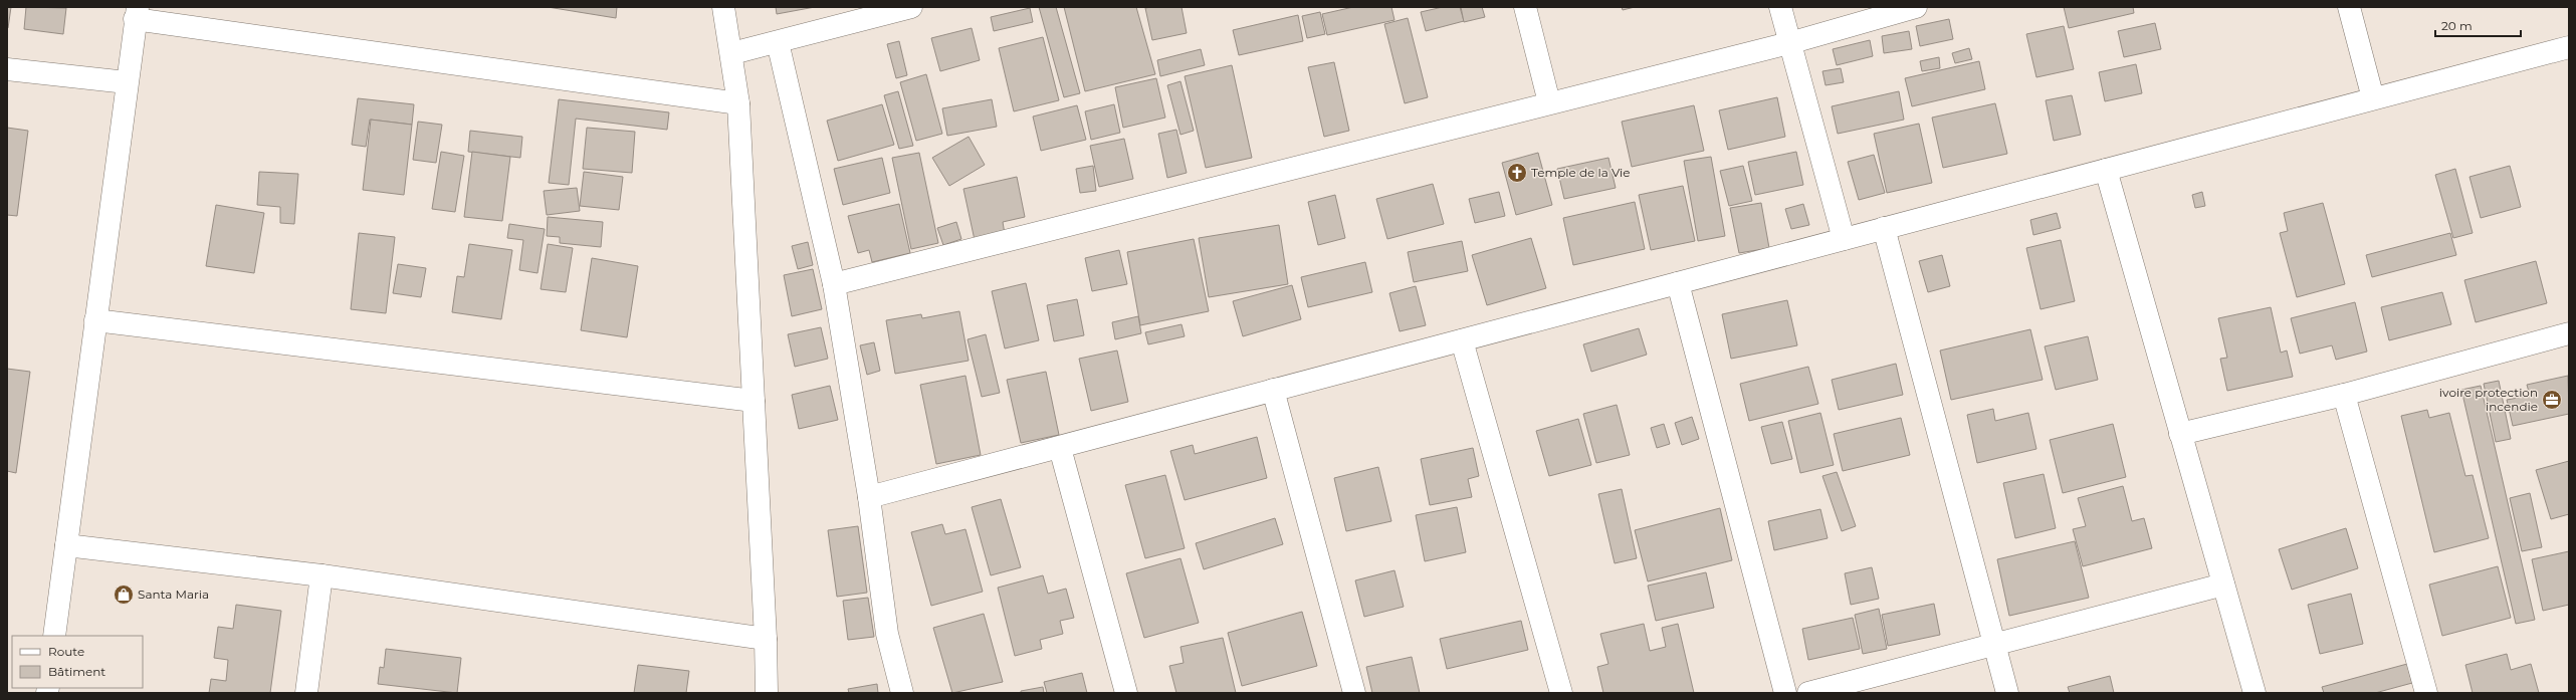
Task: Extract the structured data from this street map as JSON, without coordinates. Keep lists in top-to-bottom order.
{
  "places": {
    "church": ["Temple de la Vie"],
    "office": ["ivoire protection incendie"],
    "shop": ["Santa Maria"]
  },
  "legend": ["Route", "Bâtiment"],
  "scale_bar": "20 m"
}
